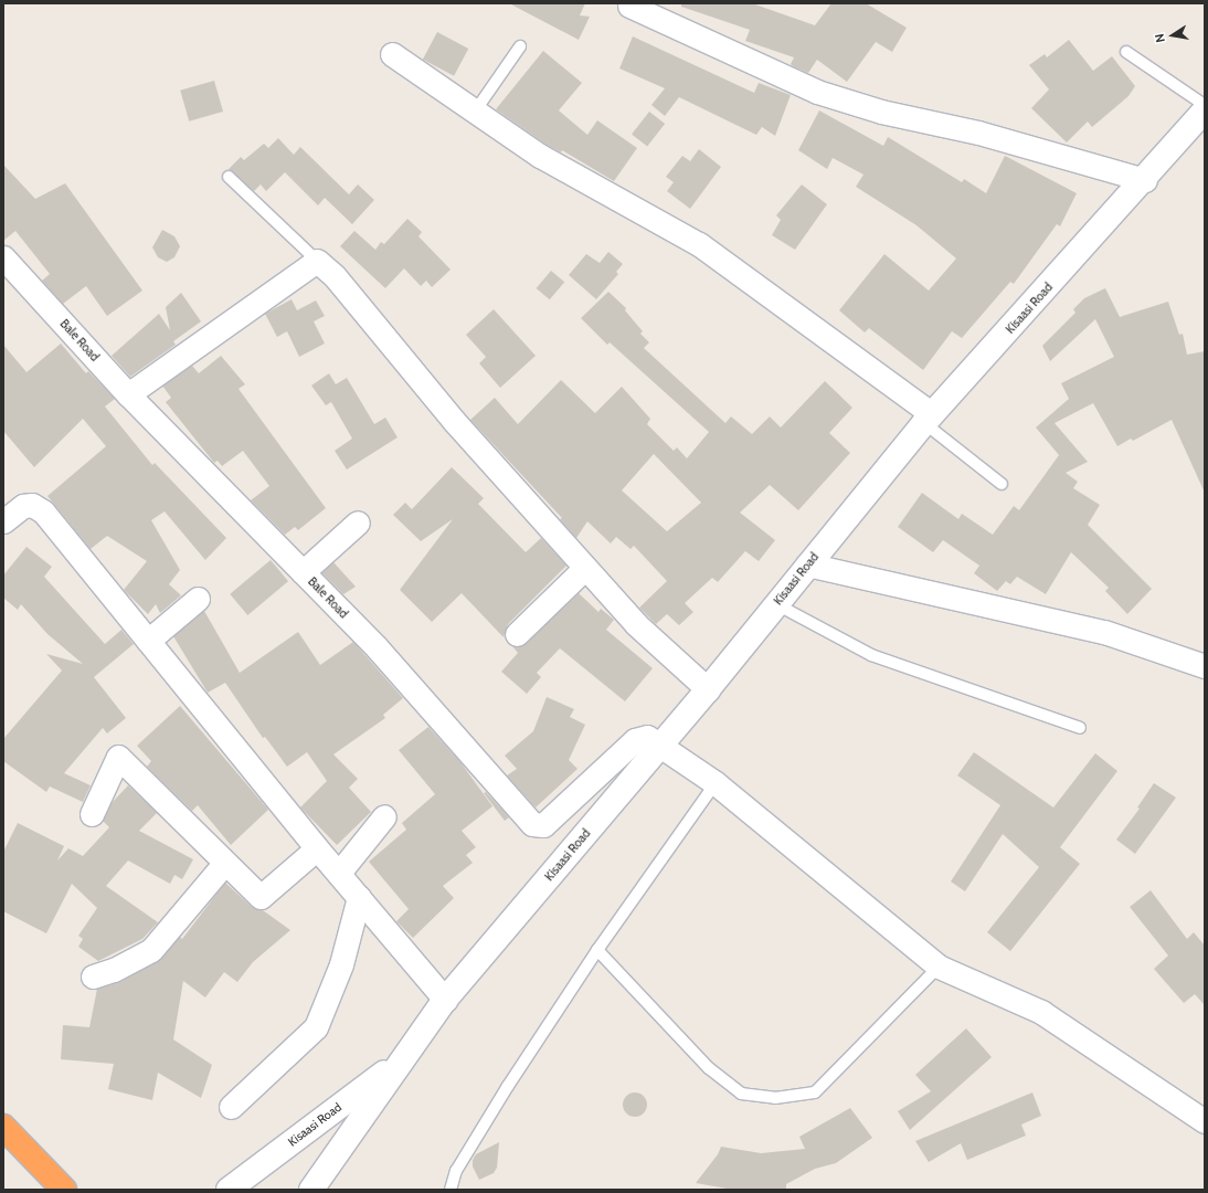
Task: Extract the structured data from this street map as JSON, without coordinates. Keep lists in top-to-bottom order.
{
  "streets": {
    "main road": ["Kisaasi Road"],
    "street": ["Bale Road"]
  },
  "crossings": [
    ["Kisaasi Road", "Bale Road"]
  ],
  "north": "left"
}
